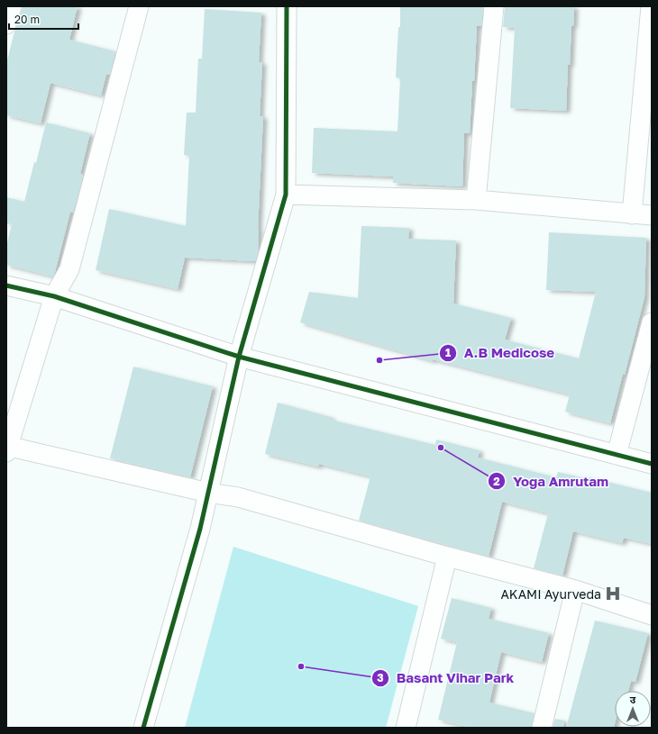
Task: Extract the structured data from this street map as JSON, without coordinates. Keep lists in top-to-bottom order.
{
  "places": {
    "other": ["A.B Medicose", "Yoga Amrutam", "Basant Vihar Park"],
    "hospital": ["AKAMI Ayurveda"]
  },
  "scale_bar": "20 m",
  "north": "top"
}
